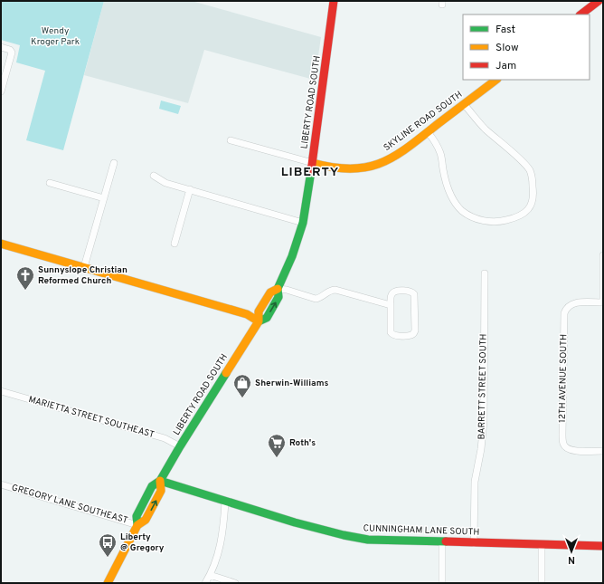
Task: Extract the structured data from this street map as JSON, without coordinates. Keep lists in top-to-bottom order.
{
  "streets": {
    "main road": ["LIBERTY ROAD SOUTH", "SKYLINE ROAD SOUTH", "CUNNINGHAM LANE SOUTH"],
    "street": [
      "12TH AVENUE SOUTH",
      "BARRETT STREET SOUTH",
      "MARIETTA STREET SOUTHEAST",
      "GREGORY LANE SOUTHEAST"
    ]
  },
  "crossings": [
    ["LIBERTY ROAD SOUTH", "SKYLINE ROAD SOUTH"],
    ["LIBERTY ROAD SOUTH", "MARIETTA STREET SOUTHEAST"],
    ["LIBERTY ROAD SOUTH", "GREGORY LANE SOUTHEAST"],
    ["LIBERTY ROAD SOUTH", "CUNNINGHAM LANE SOUTH"],
    ["BARRETT STREET SOUTH", "CUNNINGHAM LANE SOUTH"]
  ],
  "districts": ["LIBERTY"],
  "parks": ["Wendy Kroger Park"],
  "places": {
    "church": ["Sunnyslope Christian Reformed Church"],
    "shop": ["Sherwin-Williams"],
    "supermarket": ["Roth's"],
    "bus stop": ["Liberty @ Gregory"]
  },
  "legend": ["Fast", "Slow", "Jam"],
  "north": "bottom"
}
